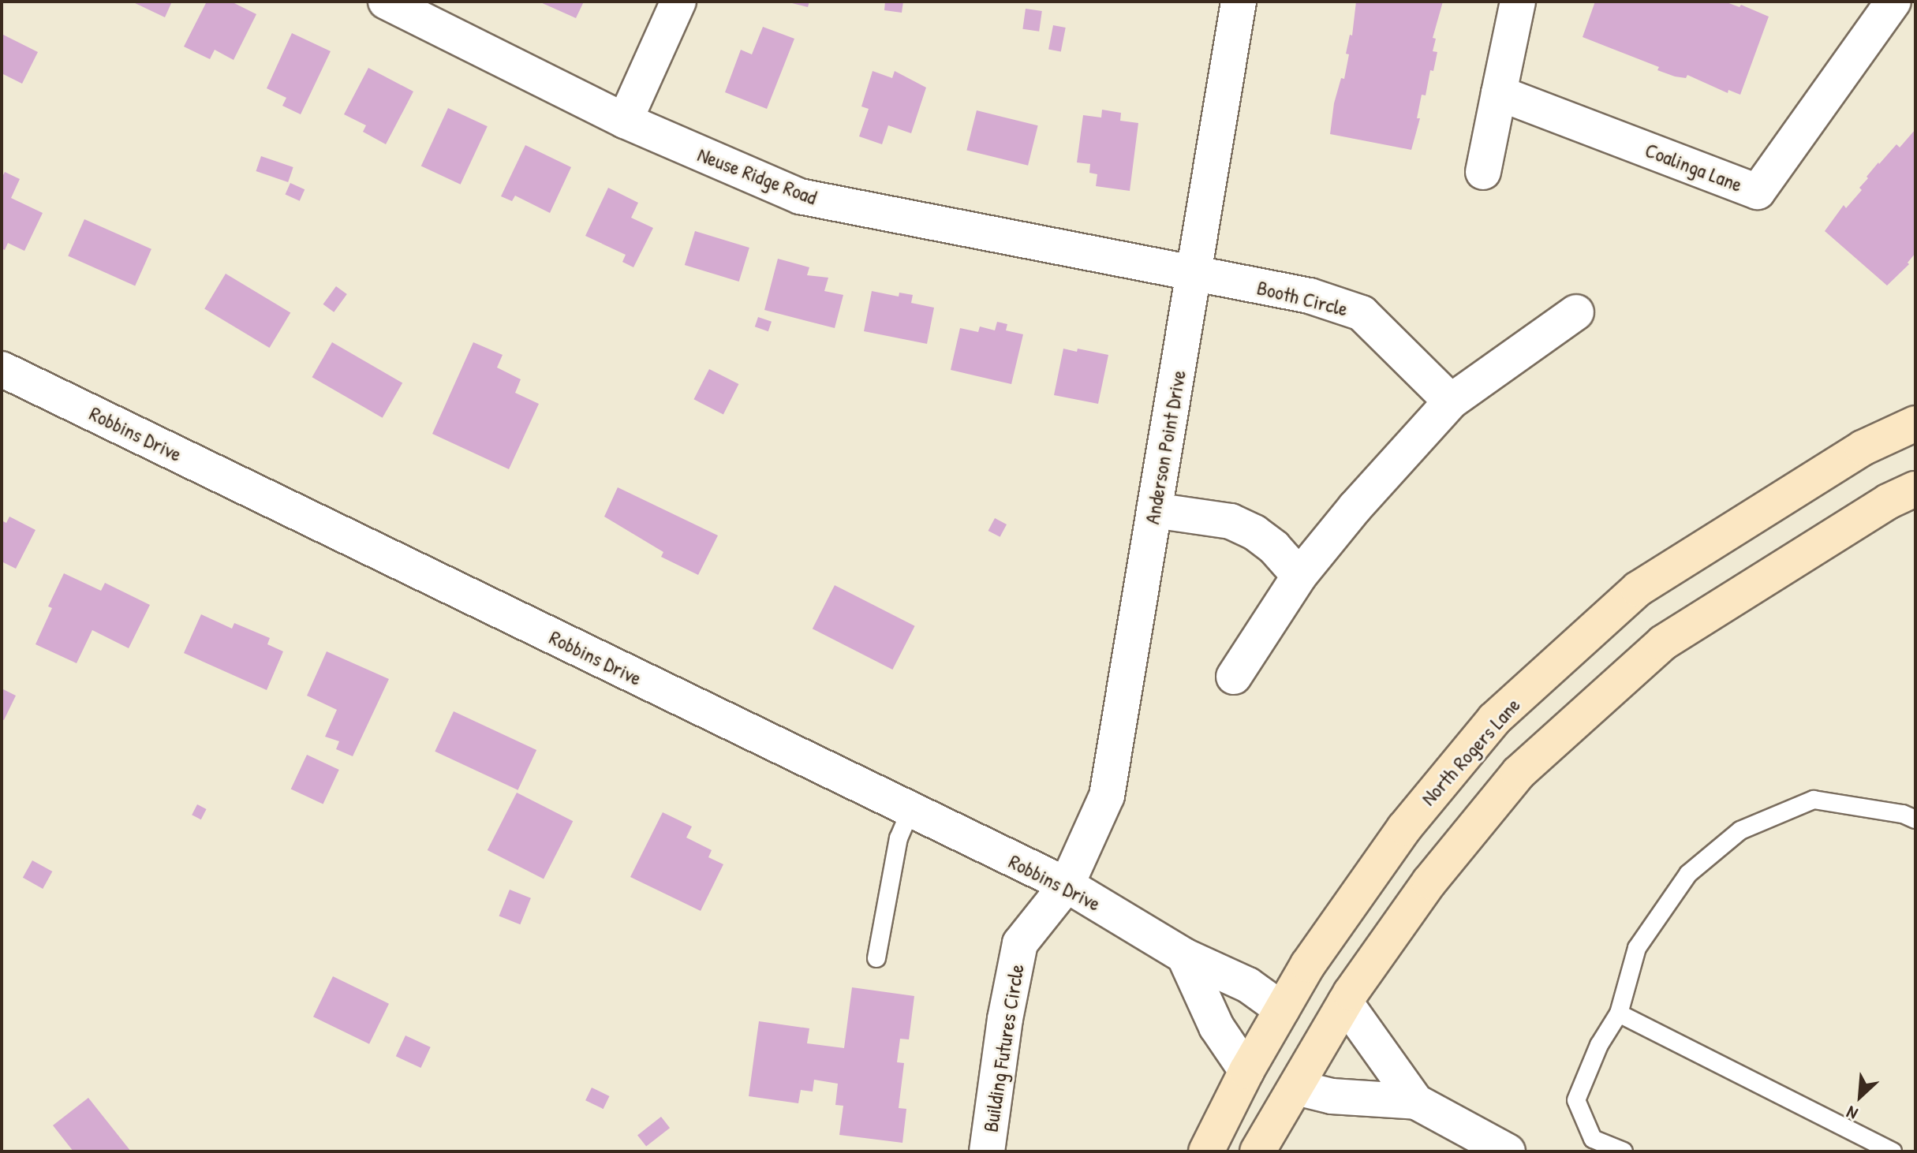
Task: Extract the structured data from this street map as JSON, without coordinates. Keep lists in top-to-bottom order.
{
  "streets": {
    "street": [
      "Coalinga Lane",
      "Neuse Ridge Road",
      "Booth Circle",
      "Robbins Drive",
      "Anderson Point Drive",
      "North Rogers Lane",
      "Building Futures Circle"
    ]
  },
  "crossings": [
    ["Neuse Ridge Road", "Booth Circle"],
    ["Neuse Ridge Road", "Anderson Point Drive"],
    ["Booth Circle", "Anderson Point Drive"],
    ["Robbins Drive", "Anderson Point Drive"],
    ["Robbins Drive", "North Rogers Lane"],
    ["Robbins Drive", "Building Futures Circle"],
    ["Anderson Point Drive", "Building Futures Circle"]
  ],
  "north": "bottom left"
}
